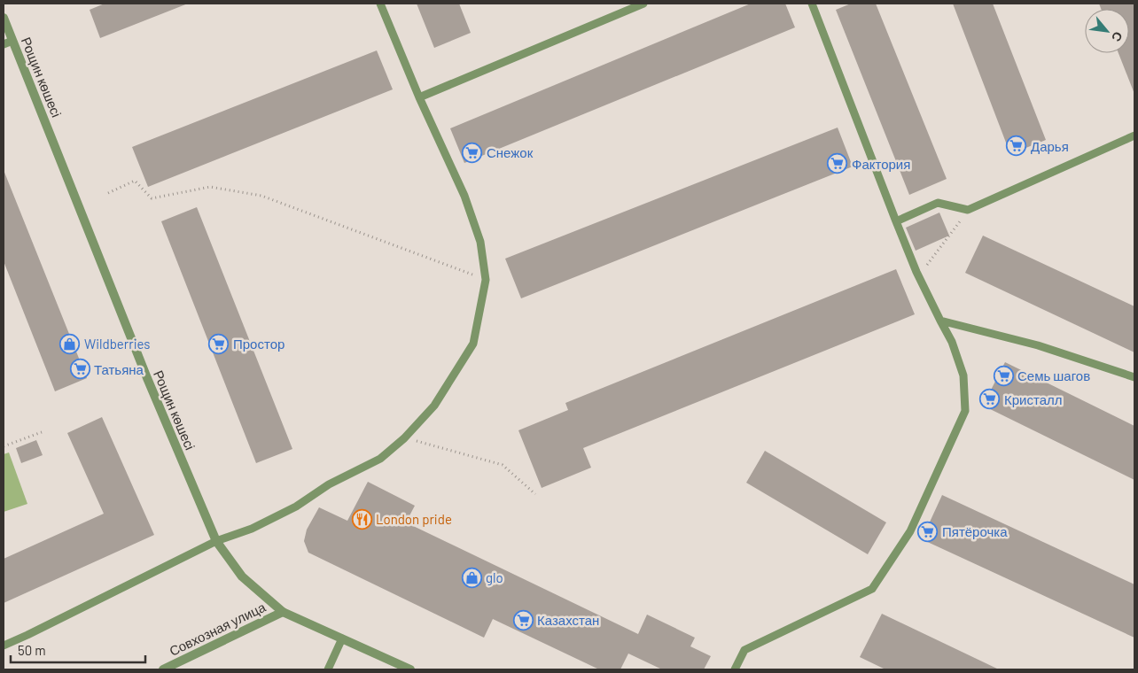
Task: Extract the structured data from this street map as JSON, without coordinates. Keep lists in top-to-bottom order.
{
  "streets": {
    "street": ["Рощин көшесі", "Совхозная улица"]
  },
  "crossings": [
    ["Рощин көшесі", "Совхозная улица"]
  ],
  "places": {
    "supermarket": [
      "Дарья",
      "Снежок",
      "Фактория",
      "Простор",
      "Татьяна",
      "Семь шагов",
      "Кристалл",
      "Пятёрочка",
      "Казахстан"
    ],
    "shop": ["Wildberries", "glo"],
    "restaurant": ["London pride"]
  },
  "scale_bar": "50 m",
  "north": "bottom right"
}
